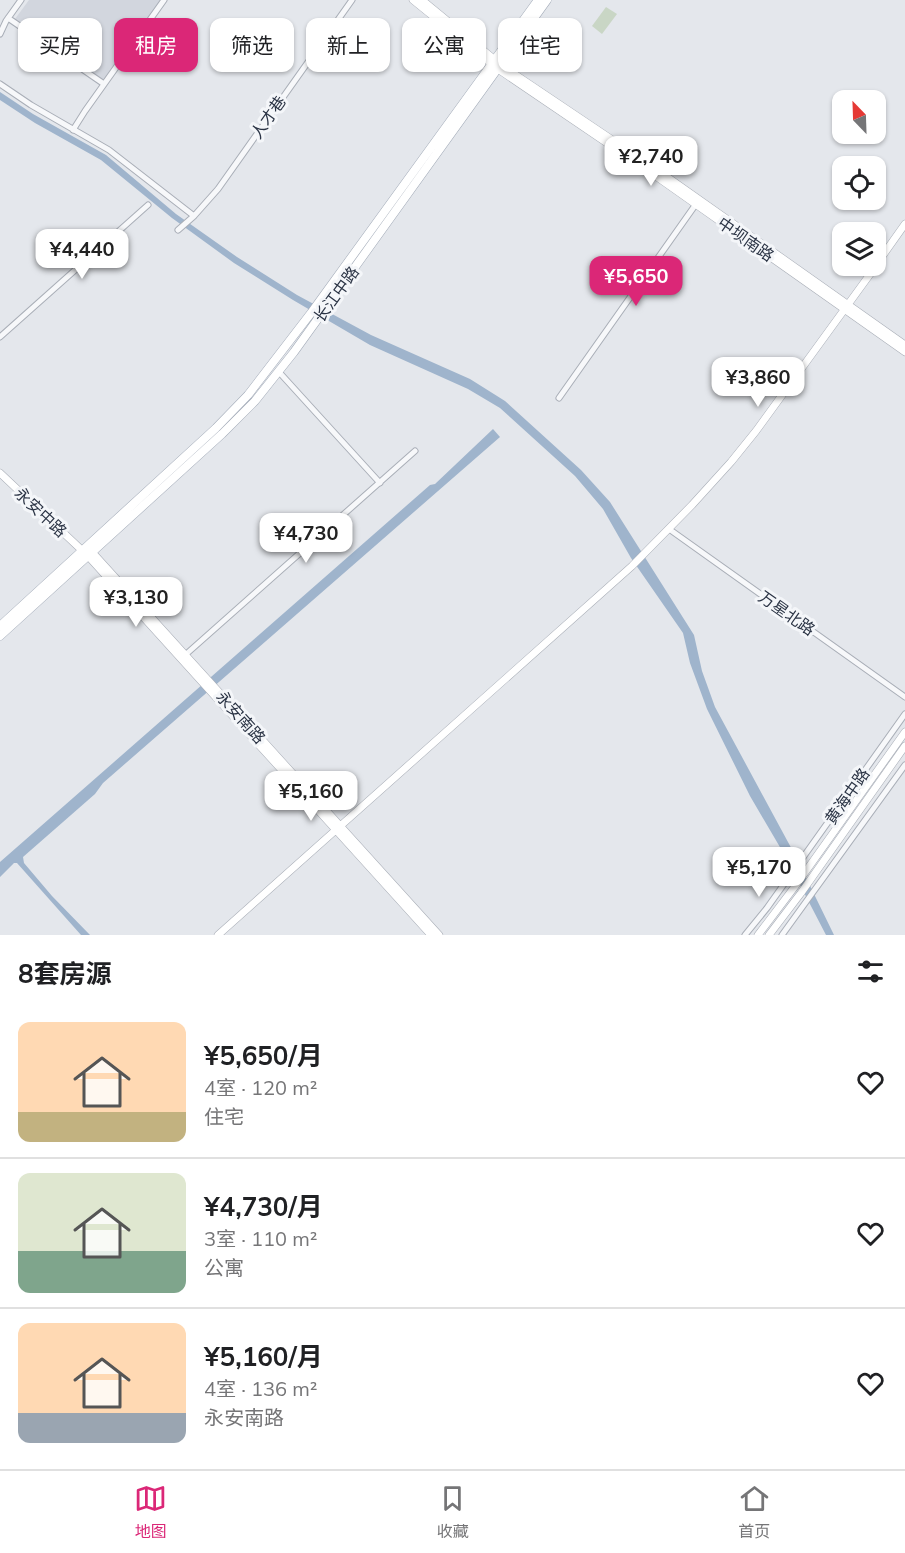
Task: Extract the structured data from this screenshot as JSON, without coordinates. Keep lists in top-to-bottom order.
{
  "streets": {
    "main road": ["长江中路"],
    "street": [
      "人才巷",
      "中坝南路",
      "永安中路",
      "万星北路",
      "永安南路",
      "黄海中路"
    ]
  },
  "crossings": [
    ["中坝南路", "长江中路"],
    ["长江中路", "永安中路"],
    ["长江中路", "永安南路"],
    ["永安中路", "永安南路"]
  ],
  "north": "top left",
  "page": {
    "chip": [
      "买房",
      "租房",
      "筛选",
      "新上",
      "公寓",
      "住宅"
    ],
    "price": [
      "¥2,740",
      "¥4,440",
      "¥5,650",
      "¥3,860",
      "¥4,730",
      "¥3,130",
      "¥5,160",
      "¥5,170"
    ],
    "heading": "8套房源",
    "list": [
      {
        "name": "¥5,650/月",
        "note": "4室 · 120 m² · 住宅"
      },
      {
        "name": "¥4,730/月",
        "note": "3室 · 110 m² · 公寓"
      },
      {
        "name": "¥5,160/月",
        "note": "4室 · 136 m² · 永安南路"
      }
    ],
    "tabs": ["地图", "收藏", "首页"]
  }
}
